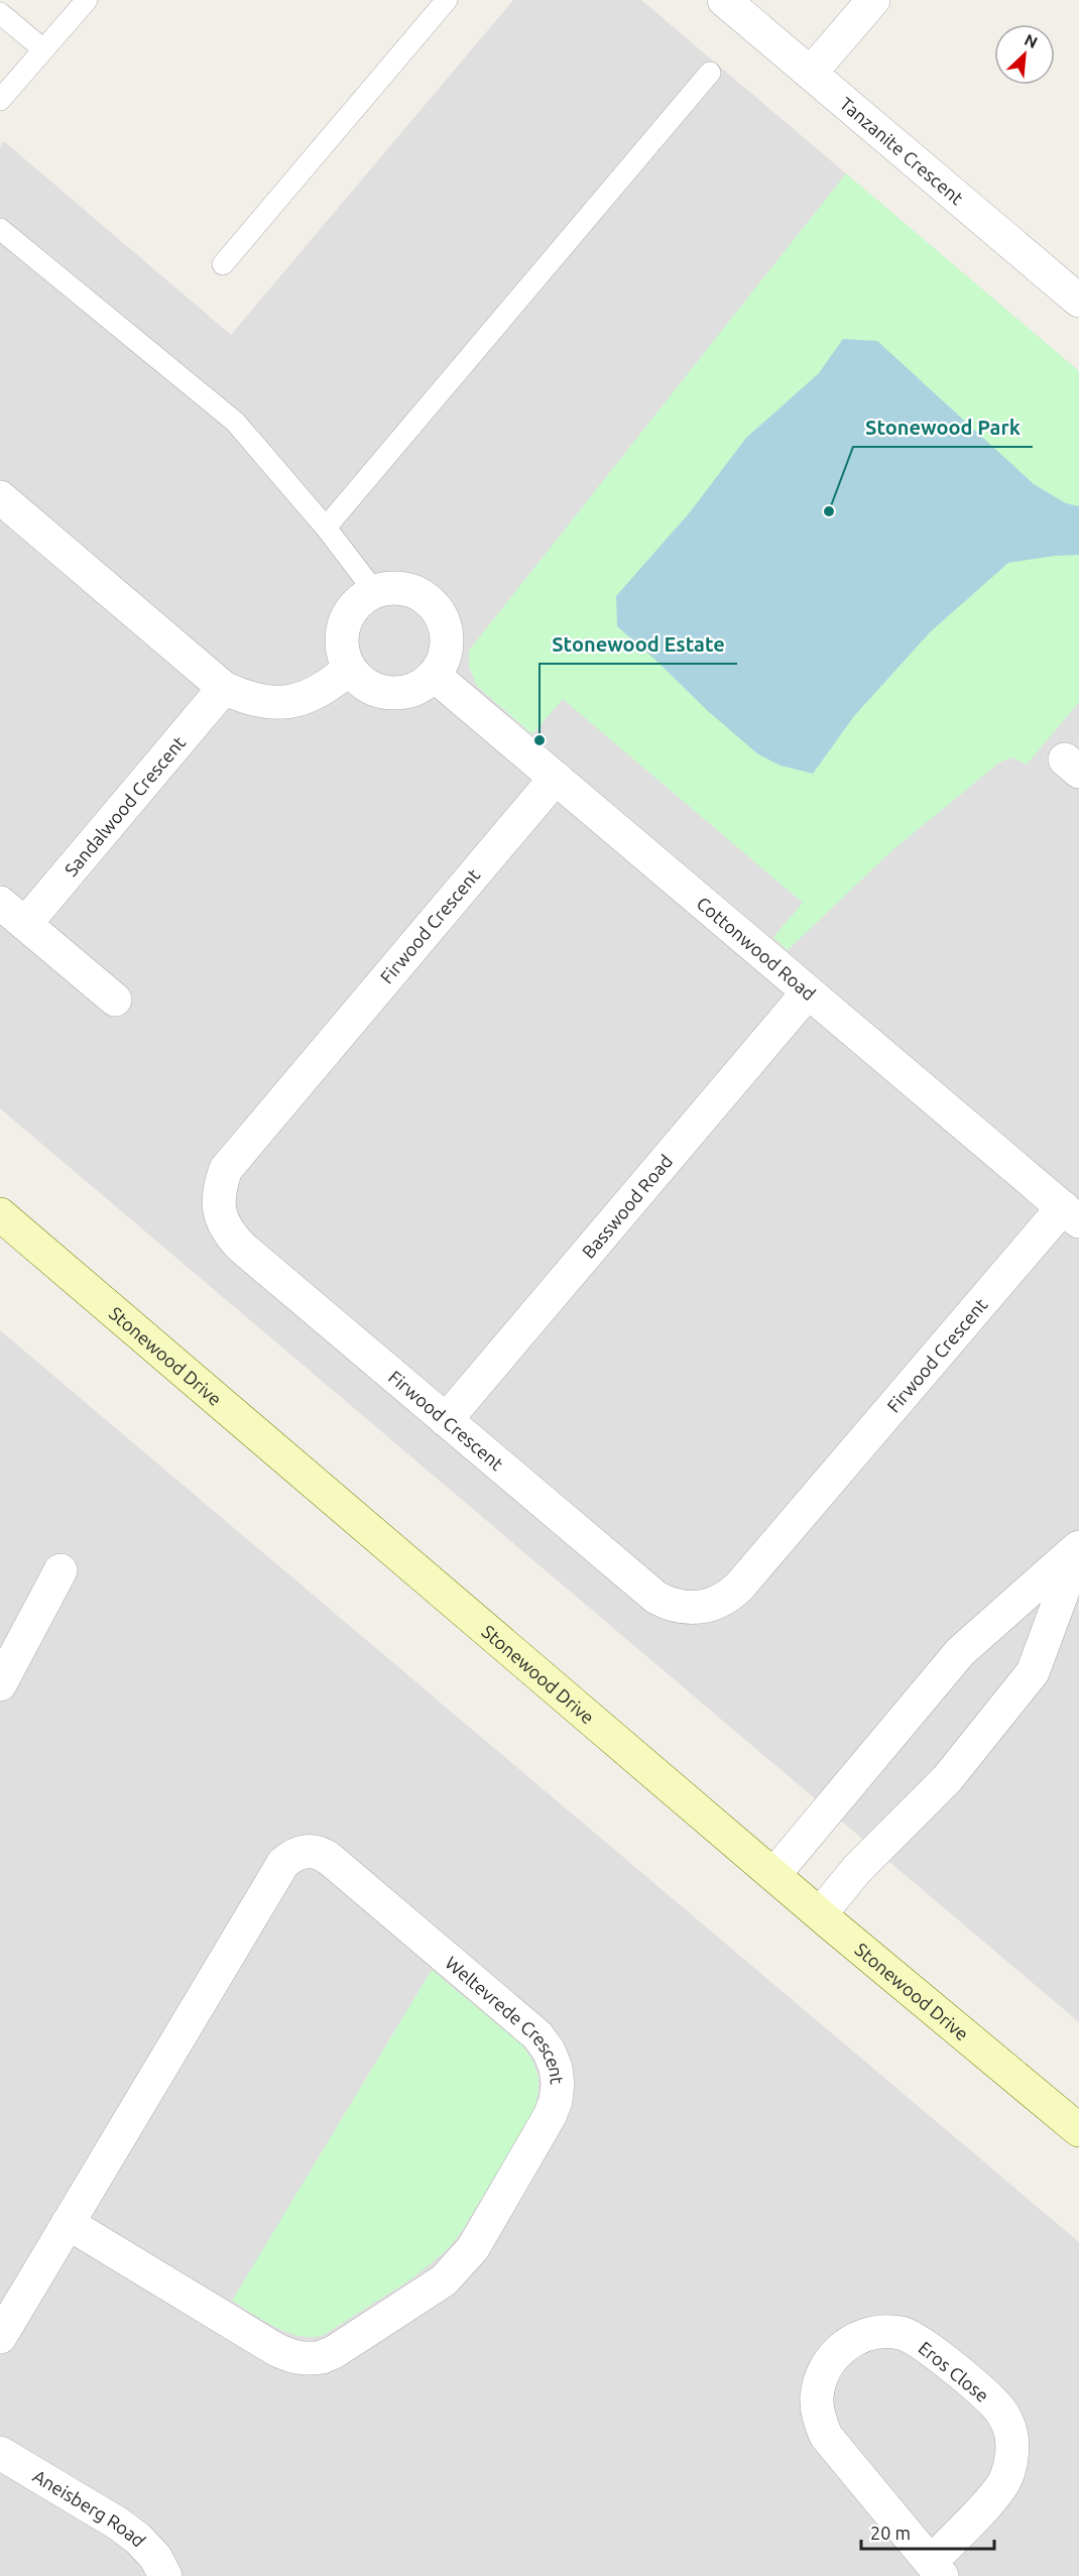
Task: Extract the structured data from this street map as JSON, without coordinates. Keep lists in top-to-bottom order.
{
  "streets": {
    "street": [
      "Tanzanite Crescent",
      "Sandalwood Crescent",
      "Firwood Crescent",
      "Cottonwood Road",
      "Basswood Road",
      "Stonewood Drive",
      "Weltevrede Crescent",
      "Eros Close",
      "Aneisberg Road"
    ]
  },
  "crossings": [
    ["Firwood Crescent", "Cottonwood Road"],
    ["Firwood Crescent", "Basswood Road"],
    ["Cottonwood Road", "Basswood Road"]
  ],
  "places": ["Stonewood Park", "Stonewood Estate"],
  "scale_bar": "20 m",
  "north": "top right"
}
